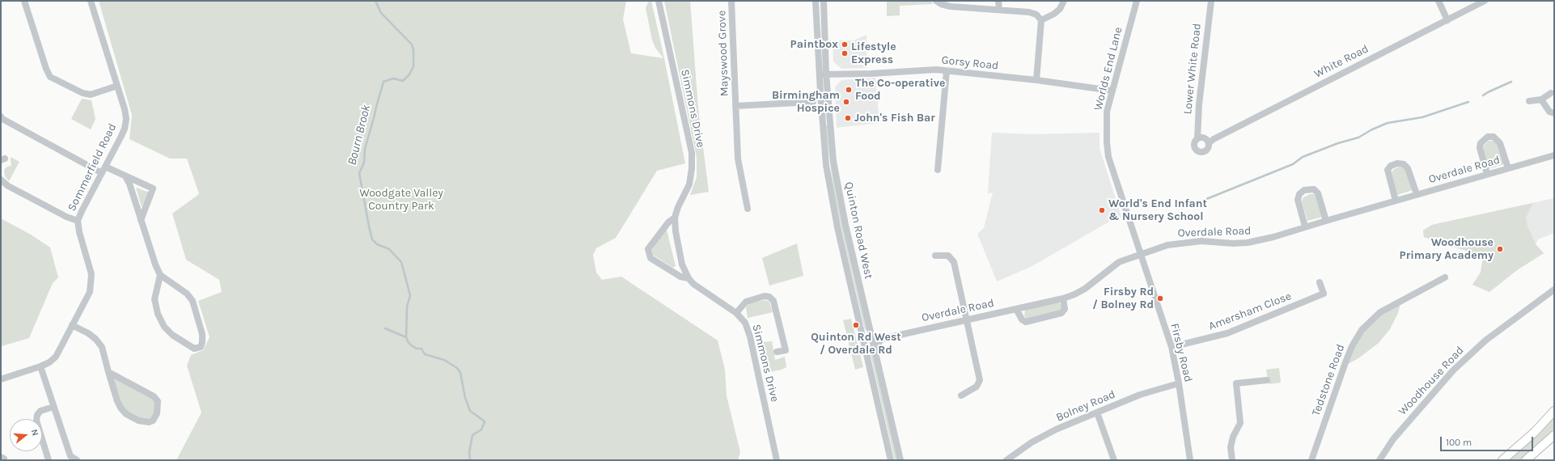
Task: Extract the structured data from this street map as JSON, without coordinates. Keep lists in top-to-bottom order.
{
  "streets": {
    "street": [
      "Mayswood Grove",
      "White Road",
      "Gorsy Road",
      "Worlds End Lane",
      "Lower White Road",
      "Simmons Drive",
      "Sommerfield Road",
      "Overdale Road",
      "Quinton Road West",
      "Amersham Close",
      "Firsby Road",
      "Tedstone Road",
      "Woodhouse Road",
      "Bolney Road"
    ]
  },
  "crossings": [
    ["White Road", "Lower White Road"],
    ["Gorsy Road", "Worlds End Lane"],
    ["Gorsy Road", "Quinton Road West"],
    ["Worlds End Lane", "Overdale Road"],
    ["Worlds End Lane", "Firsby Road"],
    ["Overdale Road", "Firsby Road"],
    ["Amersham Close", "Firsby Road"],
    ["Firsby Road", "Bolney Road"]
  ],
  "water": ["Bourn Brook"],
  "parks": ["Woodgate Valley Country Park"],
  "places": [
    "Paintbox",
    "Lifestyle Express",
    "The Co-operative Food",
    "Birmingham Hospice",
    "John's Fish Bar",
    "World's End Infant & Nursery School",
    "Woodhouse Primary Academy",
    "Firsby Rd / Bolney Rd",
    "Quinton Rd West / Overdale Rd"
  ],
  "scale_bar": "100 m",
  "north": "right"
}
